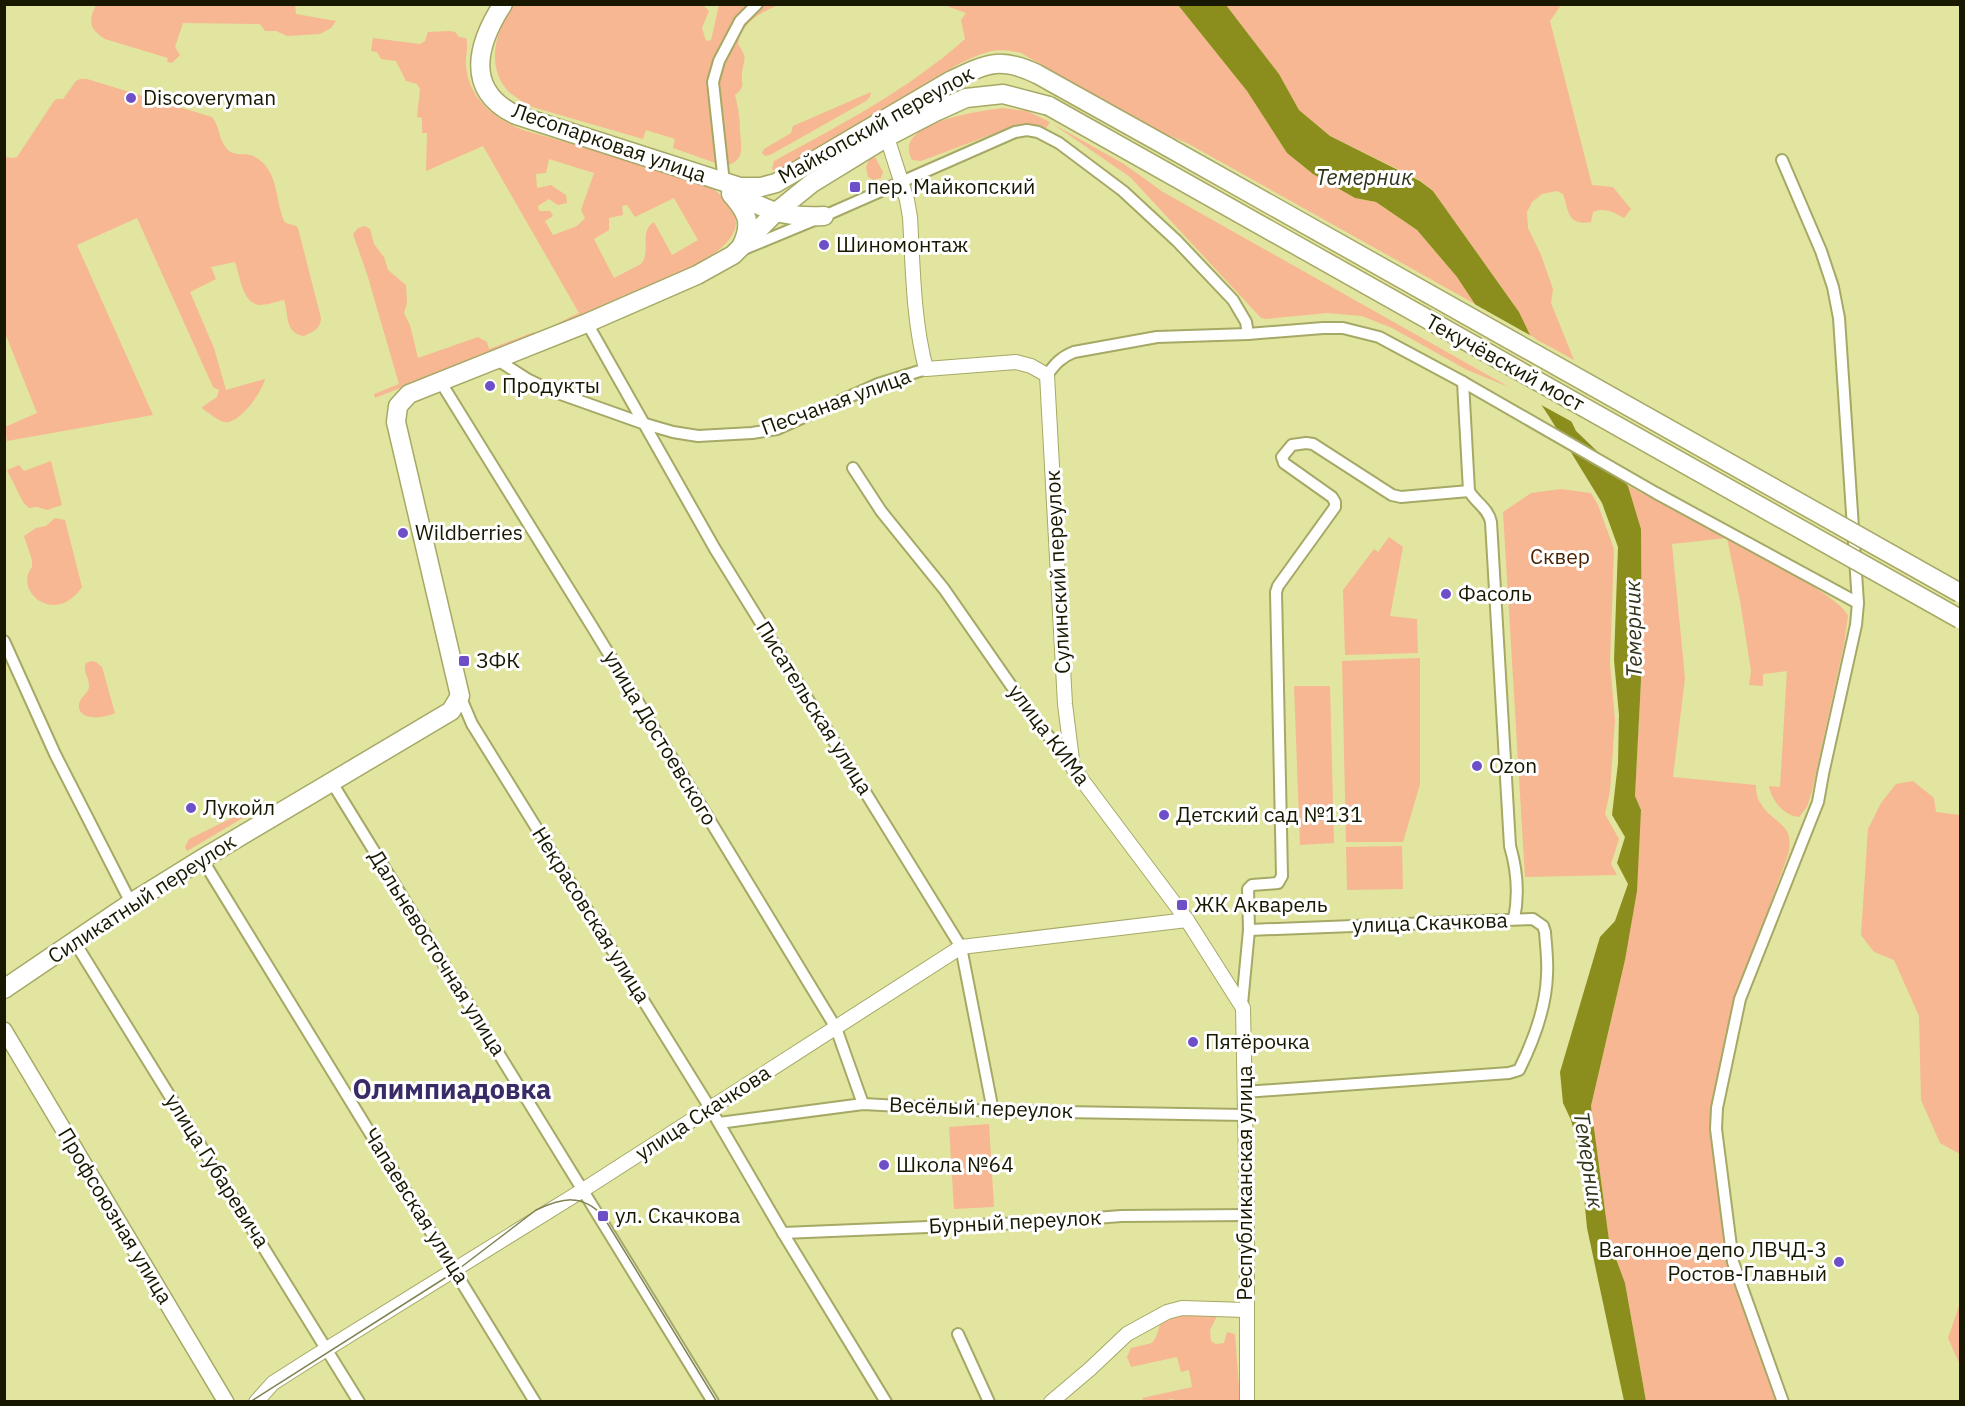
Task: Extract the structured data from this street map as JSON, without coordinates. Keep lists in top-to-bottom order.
{
  "streets": {
    "main road": [
      "Майкопский переулок",
      "Лесопарковая улица",
      "Текучёвский мост",
      "Силикатный переулок",
      "Некрасовская улица",
      "Профсоюзная улица"
    ],
    "street": [
      "Песчаная улица",
      "Сулинский переулок",
      "Писательская улица",
      "улица КИМа",
      "улица Достоевского",
      "улица Скачкова",
      "Дальневосточная улица",
      "Весёлый переулок",
      "улица Губаревича",
      "Республиканская улица",
      "Чапаевская улица",
      "Бурный переулок"
    ]
  },
  "crossings": [
    ["Майкопский переулок", "Лесопарковая улица"],
    ["Майкопский переулок", "Текучёвский мост"],
    ["Майкопский переулок", "Песчаная улица"],
    ["Майкопский переулок", "Писательская улица"],
    ["Майкопский переулок", "улица Достоевского"],
    ["Майкопский переулок", "Некрасовская улица"],
    ["Песчаная улица", "Сулинский переулок"],
    ["Песчаная улица", "Писательская улица"],
    ["Сулинский переулок", "улица КИМа"],
    ["Писательская улица", "улица Скачкова"],
    ["Писательская улица", "Весёлый переулок"],
    ["улица КИМа", "улица Скачкова"],
    ["улица КИМа", "Республиканская улица"],
    ["улица Достоевского", "улица Скачкова"],
    ["улица Достоевского", "Весёлый переулок"],
    ["Силикатный переулок", "Некрасовская улица"],
    ["Силикатный переулок", "Дальневосточная улица"],
    ["Силикатный переулок", "улица Губаревича"],
    ["Силикатный переулок", "Чапаевская улица"],
    ["Некрасовская улица", "улица Скачкова"],
    ["Некрасовская улица", "Весёлый переулок"],
    ["Некрасовская улица", "Бурный переулок"],
    ["улица Скачкова", "Дальневосточная улица"],
    ["улица Скачкова", "улица Губаревича"],
    ["улица Скачкова", "Республиканская улица"],
    ["улица Скачкова", "Чапаевская улица"],
    ["Весёлый переулок", "Республиканская улица"],
    ["Республиканская улица", "Бурный переулок"]
  ],
  "districts": ["Олимпиадовка"],
  "water": ["Темерник"],
  "parks": ["Сквер"],
  "places": {
    "other": [
      "Discoveryman",
      "Шиномонтаж",
      "Продукты",
      "Wildberries",
      "Фасоль",
      "Ozon",
      "Лукойл",
      "Детский сад №131",
      "Пятёрочка",
      "Школа №64",
      "Вагонное депо ЛВЧД-3 Ростов-Главный"
    ],
    "transit": [
      "пер. Майкопский",
      "ЗФК",
      "ЖК Акварель",
      "ул. Скачкова"
    ]
  }
}
